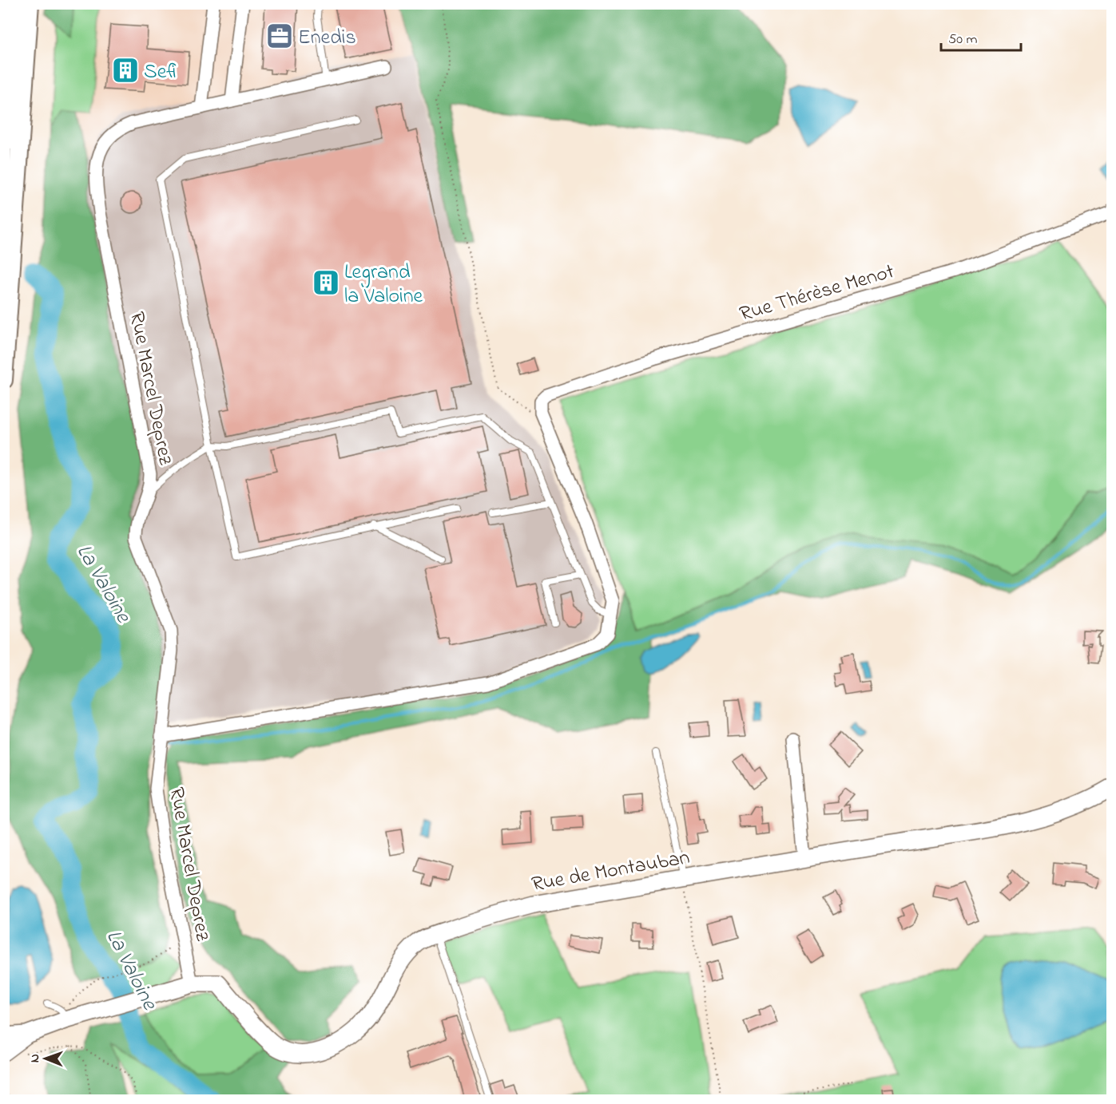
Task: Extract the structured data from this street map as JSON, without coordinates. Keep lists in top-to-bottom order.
{
  "streets": {
    "street": ["Rue Thérèse Menot", "Rue Marcel Deprez", "Rue de Montauban"]
  },
  "crossings": [
    ["Rue Marcel Deprez", "Rue de Montauban"]
  ],
  "water": ["La Valoine"],
  "places": {
    "office": ["Enedis"],
    "building": ["Sefi", "Legrand la Valoine"]
  },
  "scale_bar": "50 m",
  "north": "left"
}
